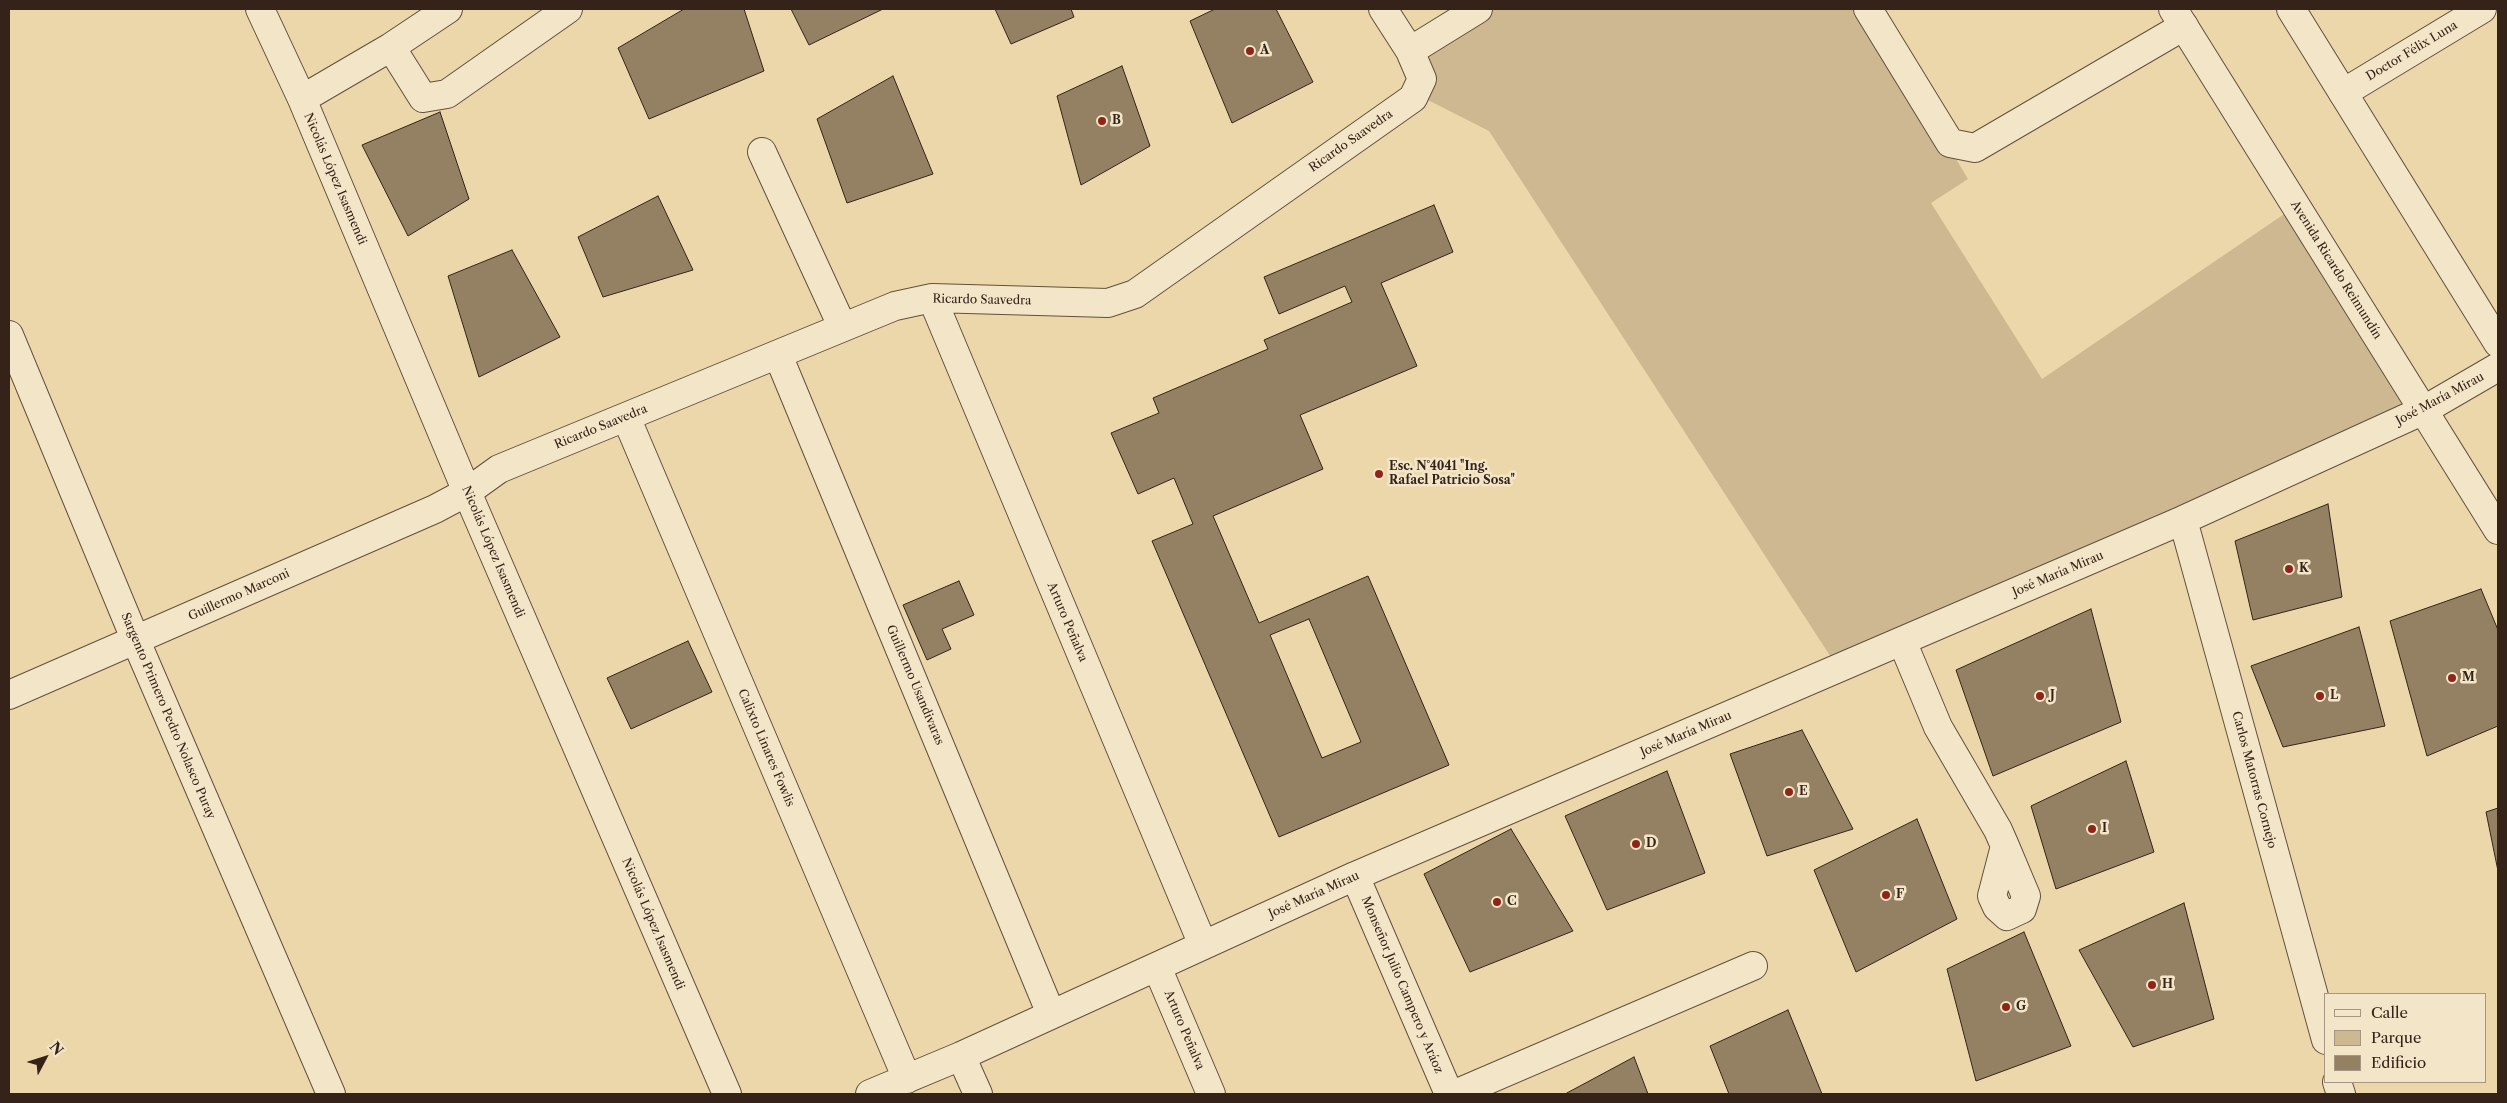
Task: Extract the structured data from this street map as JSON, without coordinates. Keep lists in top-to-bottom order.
{
  "streets": {
    "street": [
      "Doctor Félix Luna",
      "Ricardo Saavedra",
      "Nicolás López Isasmendi",
      "Avenida Ricardo Reimundín",
      "José María Mirau",
      "Guillermo Marconi",
      "Arturo Peñalva",
      "Guillermo Usandivaras",
      "Sargento Primero Pedro Nolasco Puray",
      "Calixto Linares Fowlis",
      "Carlos Matorras Cornejo",
      "Monseñor Julio Campero y Aráoz"
    ]
  },
  "crossings": [
    ["Ricardo Saavedra", "Nicolás López Isasmendi"],
    ["Ricardo Saavedra", "Guillermo Marconi"],
    ["Ricardo Saavedra", "Arturo Peñalva"],
    ["Ricardo Saavedra", "Guillermo Usandivaras"],
    ["Ricardo Saavedra", "Calixto Linares Fowlis"],
    ["Nicolás López Isasmendi", "Guillermo Marconi"],
    ["Avenida Ricardo Reimundín", "José María Mirau"],
    ["José María Mirau", "Arturo Peñalva"],
    ["José María Mirau", "Guillermo Usandivaras"],
    ["José María Mirau", "Calixto Linares Fowlis"],
    ["José María Mirau", "Carlos Matorras Cornejo"],
    ["José María Mirau", "Monseñor Julio Campero y Aráoz"],
    ["Guillermo Marconi", "Sargento Primero Pedro Nolasco Puray"]
  ],
  "places": [
    "A",
    "B",
    "Esc. N°4041 \"Ing. Rafael Patricio Sosa\"",
    "K",
    "M",
    "J",
    "L",
    "E",
    "I",
    "D",
    "F",
    "C",
    "H",
    "G"
  ],
  "legend": ["Calle", "Parque", "Edificio"],
  "north": "top right"
}
